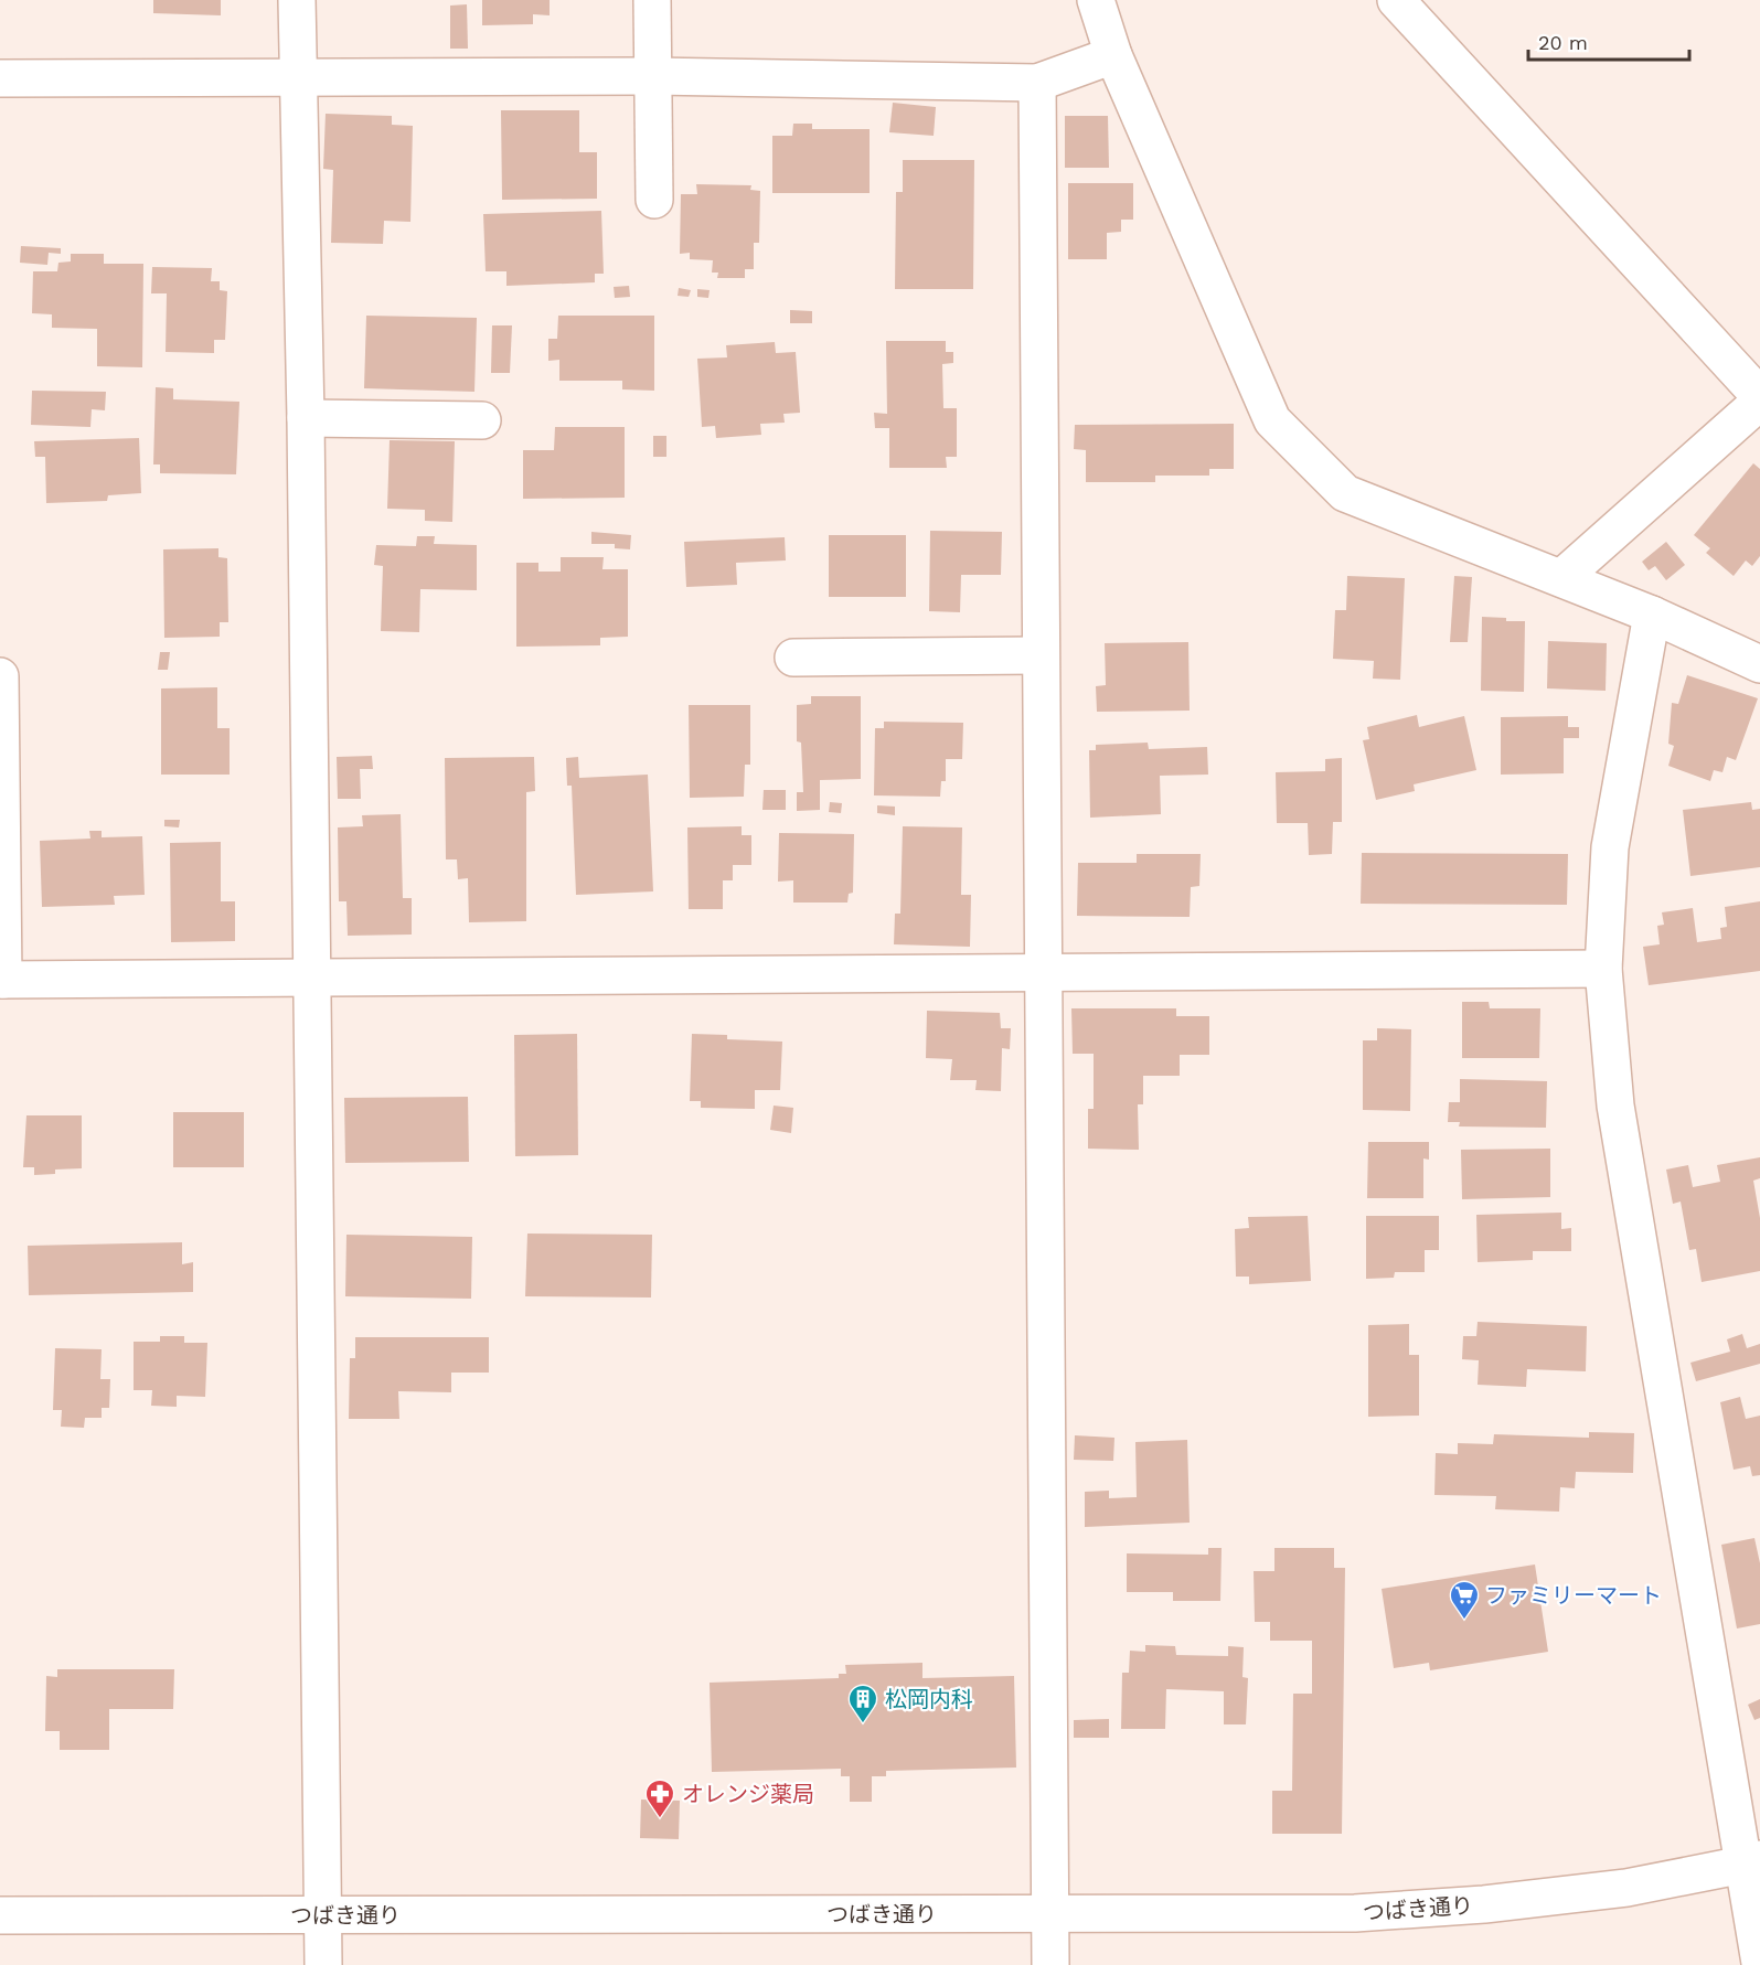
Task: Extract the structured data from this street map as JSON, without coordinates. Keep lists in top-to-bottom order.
{
  "streets": {
    "street": ["つばき通り"]
  },
  "places": {
    "supermarket": ["ファミリーマート"],
    "building": ["松岡内科"],
    "pharmacy": ["オレンジ薬局"]
  },
  "scale_bar": "20 m"
}
